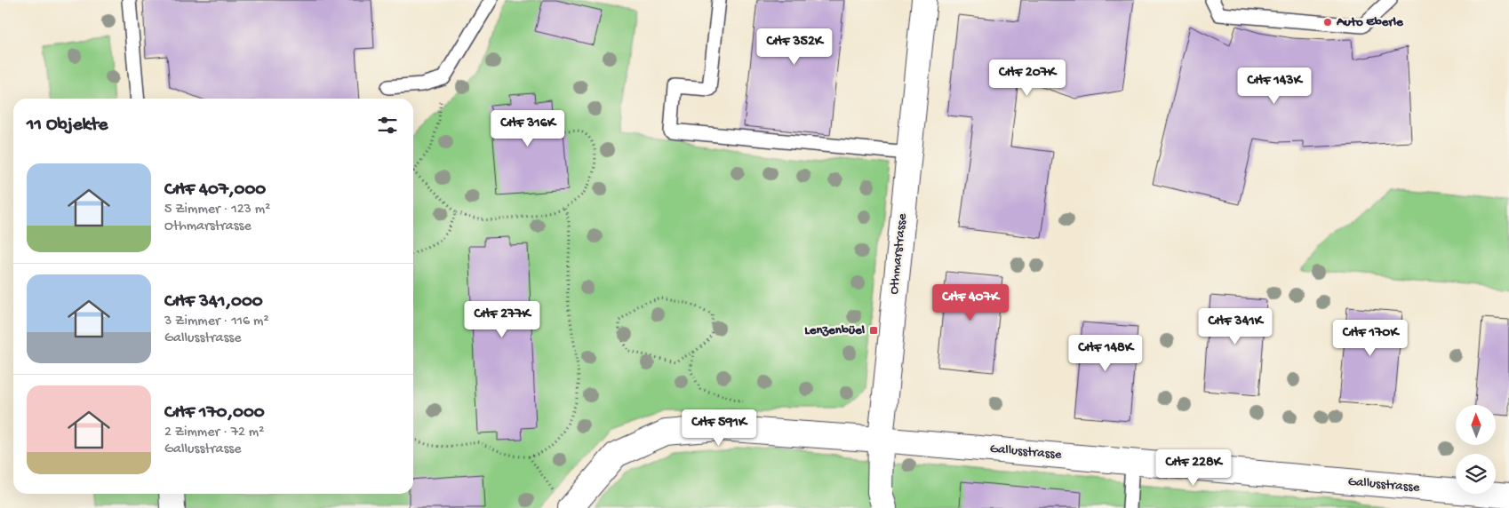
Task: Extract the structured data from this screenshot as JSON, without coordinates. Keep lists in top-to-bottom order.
{
  "streets": {
    "street": ["Othmarstrasse", "Gallusstrasse"]
  },
  "crossings": [
    ["Othmarstrasse", "Gallusstrasse"]
  ],
  "places": {
    "other": ["Auto Eberle"],
    "transit": ["Lenzenbüel"]
  },
  "north": "top",
  "page": {
    "price": [
      "CHF 352K",
      "CHF 207K",
      "CHF 143K",
      "CHF 316K",
      "CHF 407K",
      "CHF 277K",
      "CHF 341K",
      "CHF 170K",
      "CHF 148K",
      "CHF 591K",
      "CHF 228K"
    ],
    "heading": "11 Objekte",
    "list": [
      {
        "name": "CHF 407,000",
        "note": "5 Zimmer · 123 m² · Othmarstrasse"
      },
      {
        "name": "CHF 341,000",
        "note": "3 Zimmer · 116 m² · Gallusstrasse"
      },
      {
        "name": "CHF 170,000",
        "note": "2 Zimmer · 72 m² · Gallusstrasse"
      }
    ]
  }
}
